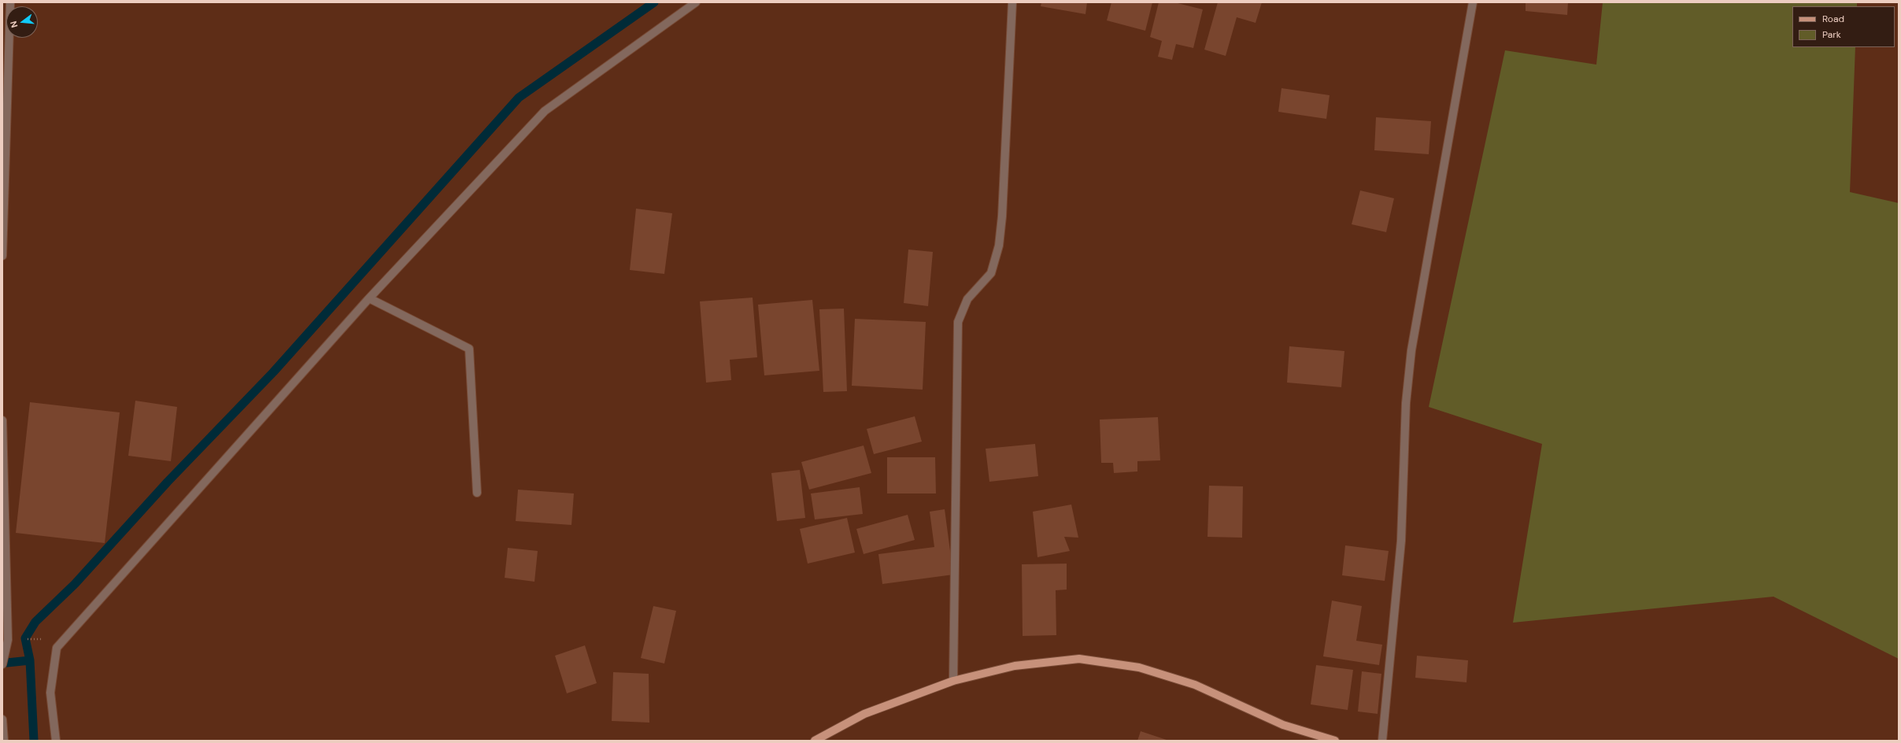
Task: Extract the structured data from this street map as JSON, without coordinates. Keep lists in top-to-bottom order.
{
  "legend": ["Road", "Park"],
  "north": "left"
}
